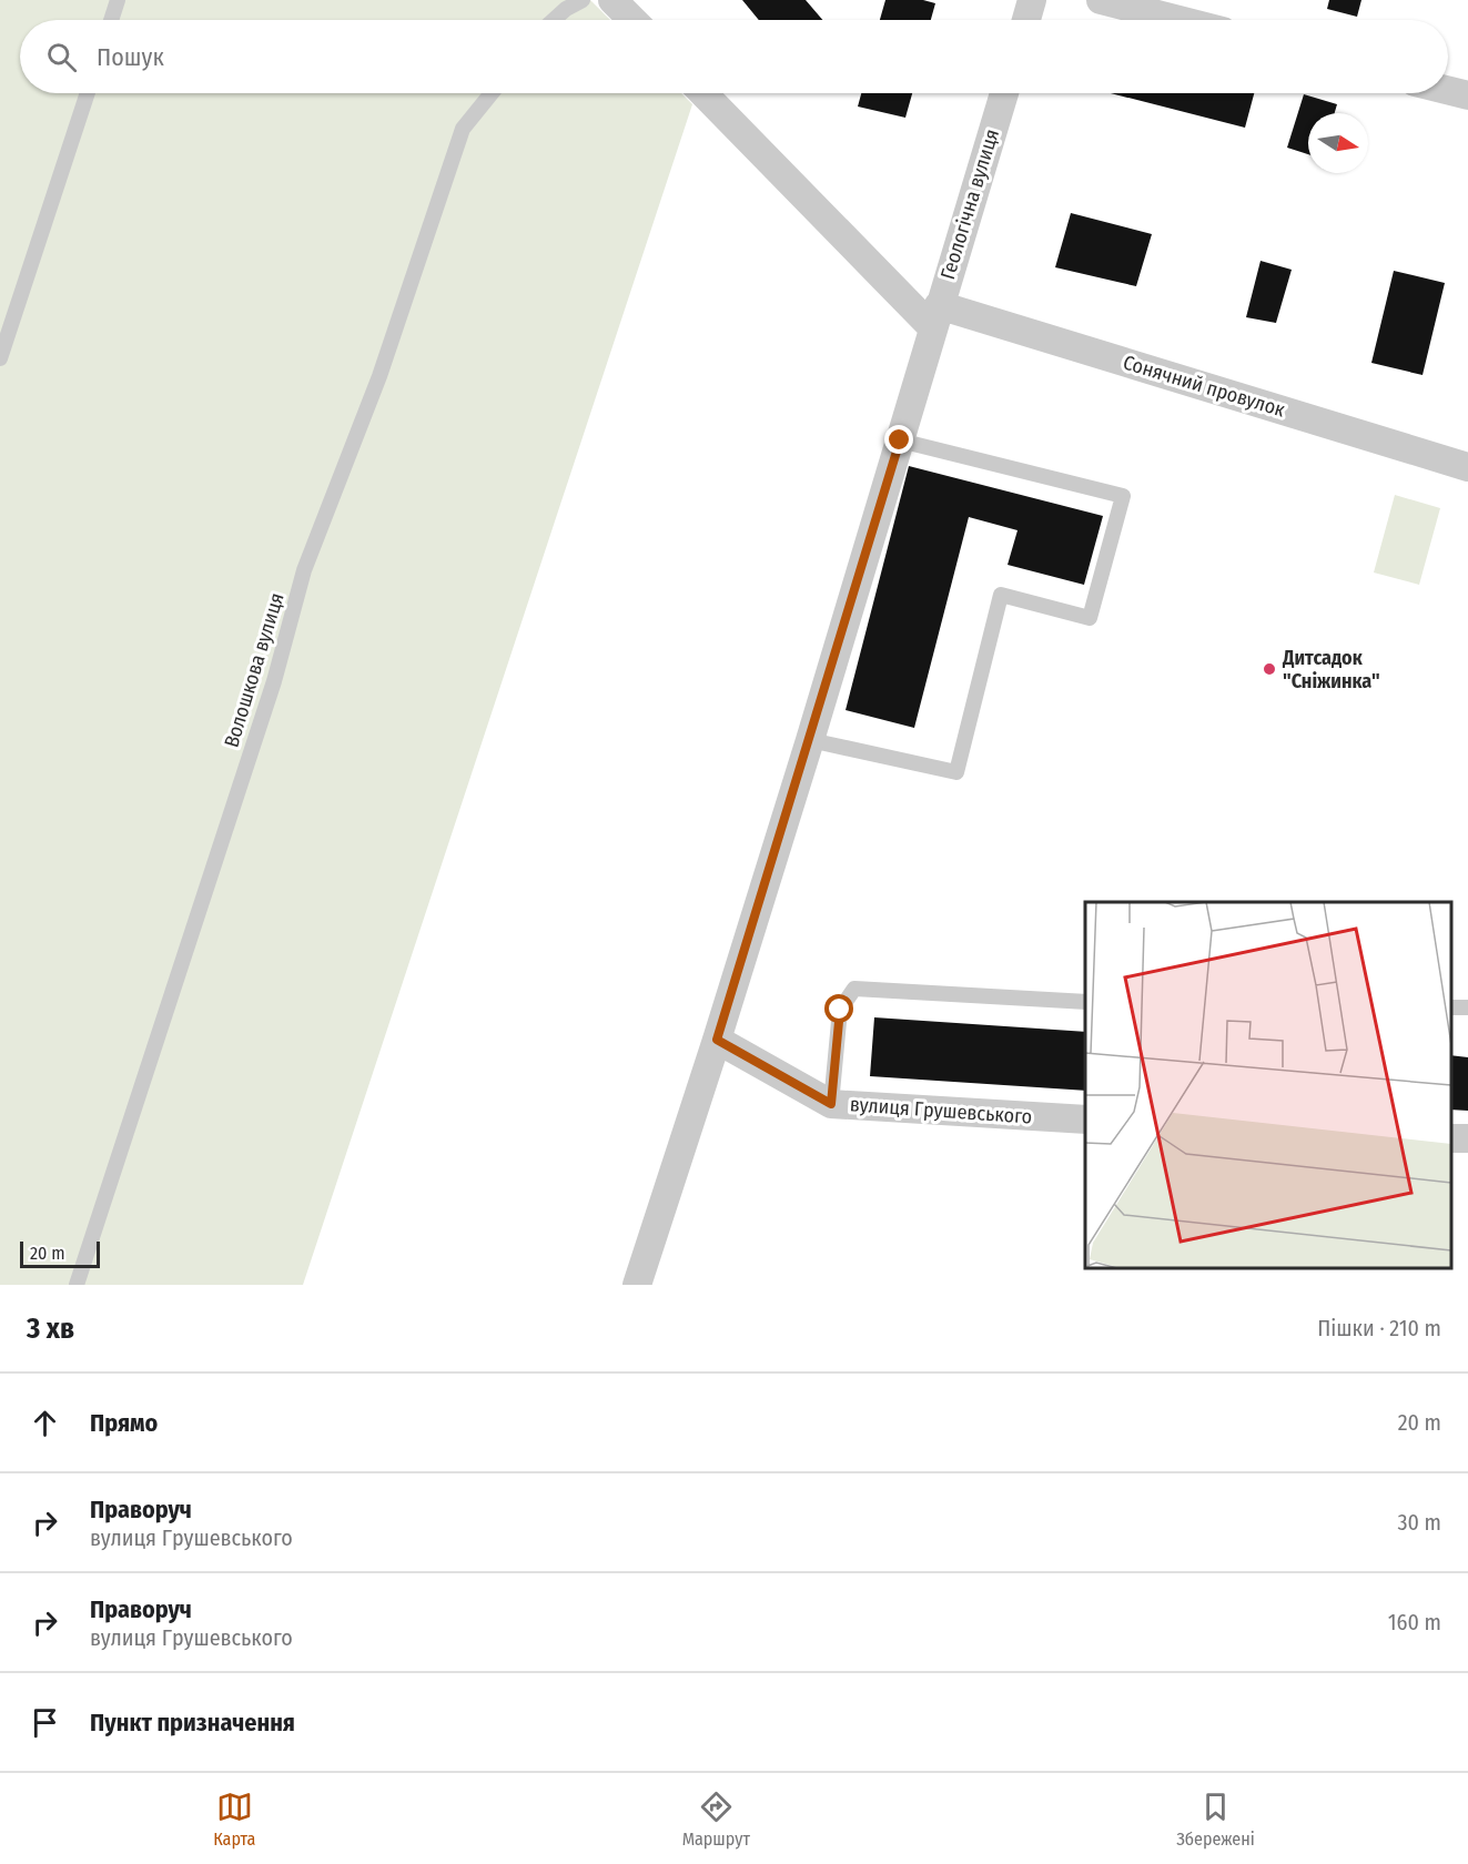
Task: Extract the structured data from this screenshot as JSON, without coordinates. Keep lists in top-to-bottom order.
{
  "streets": {
    "street": ["Геологічна вулиця", "Сонячний провулок", "вулиця Грушевського"],
    "lane": ["Волошкова вулиця"]
  },
  "crossings": [
    ["Геологічна вулиця", "Сонячний провулок"]
  ],
  "places": ["Дитсадок \"Сніжинка\""],
  "scale_bar": "20 m",
  "north": "right",
  "page": {
    "search": "Пошук",
    "scale": "20 m",
    "heading": ["3 хв", "Пішки · 210 m"],
    "list": [
      ["Прямо", "20 m"],
      ["Праворуч", "вулиця Грушевського", "30 m"],
      ["Праворуч", "вулиця Грушевського", "160 m"],
      "Пункт призначення"
    ],
    "nav": ["Карта", "Маршрут", "Збережені"]
  }
}
